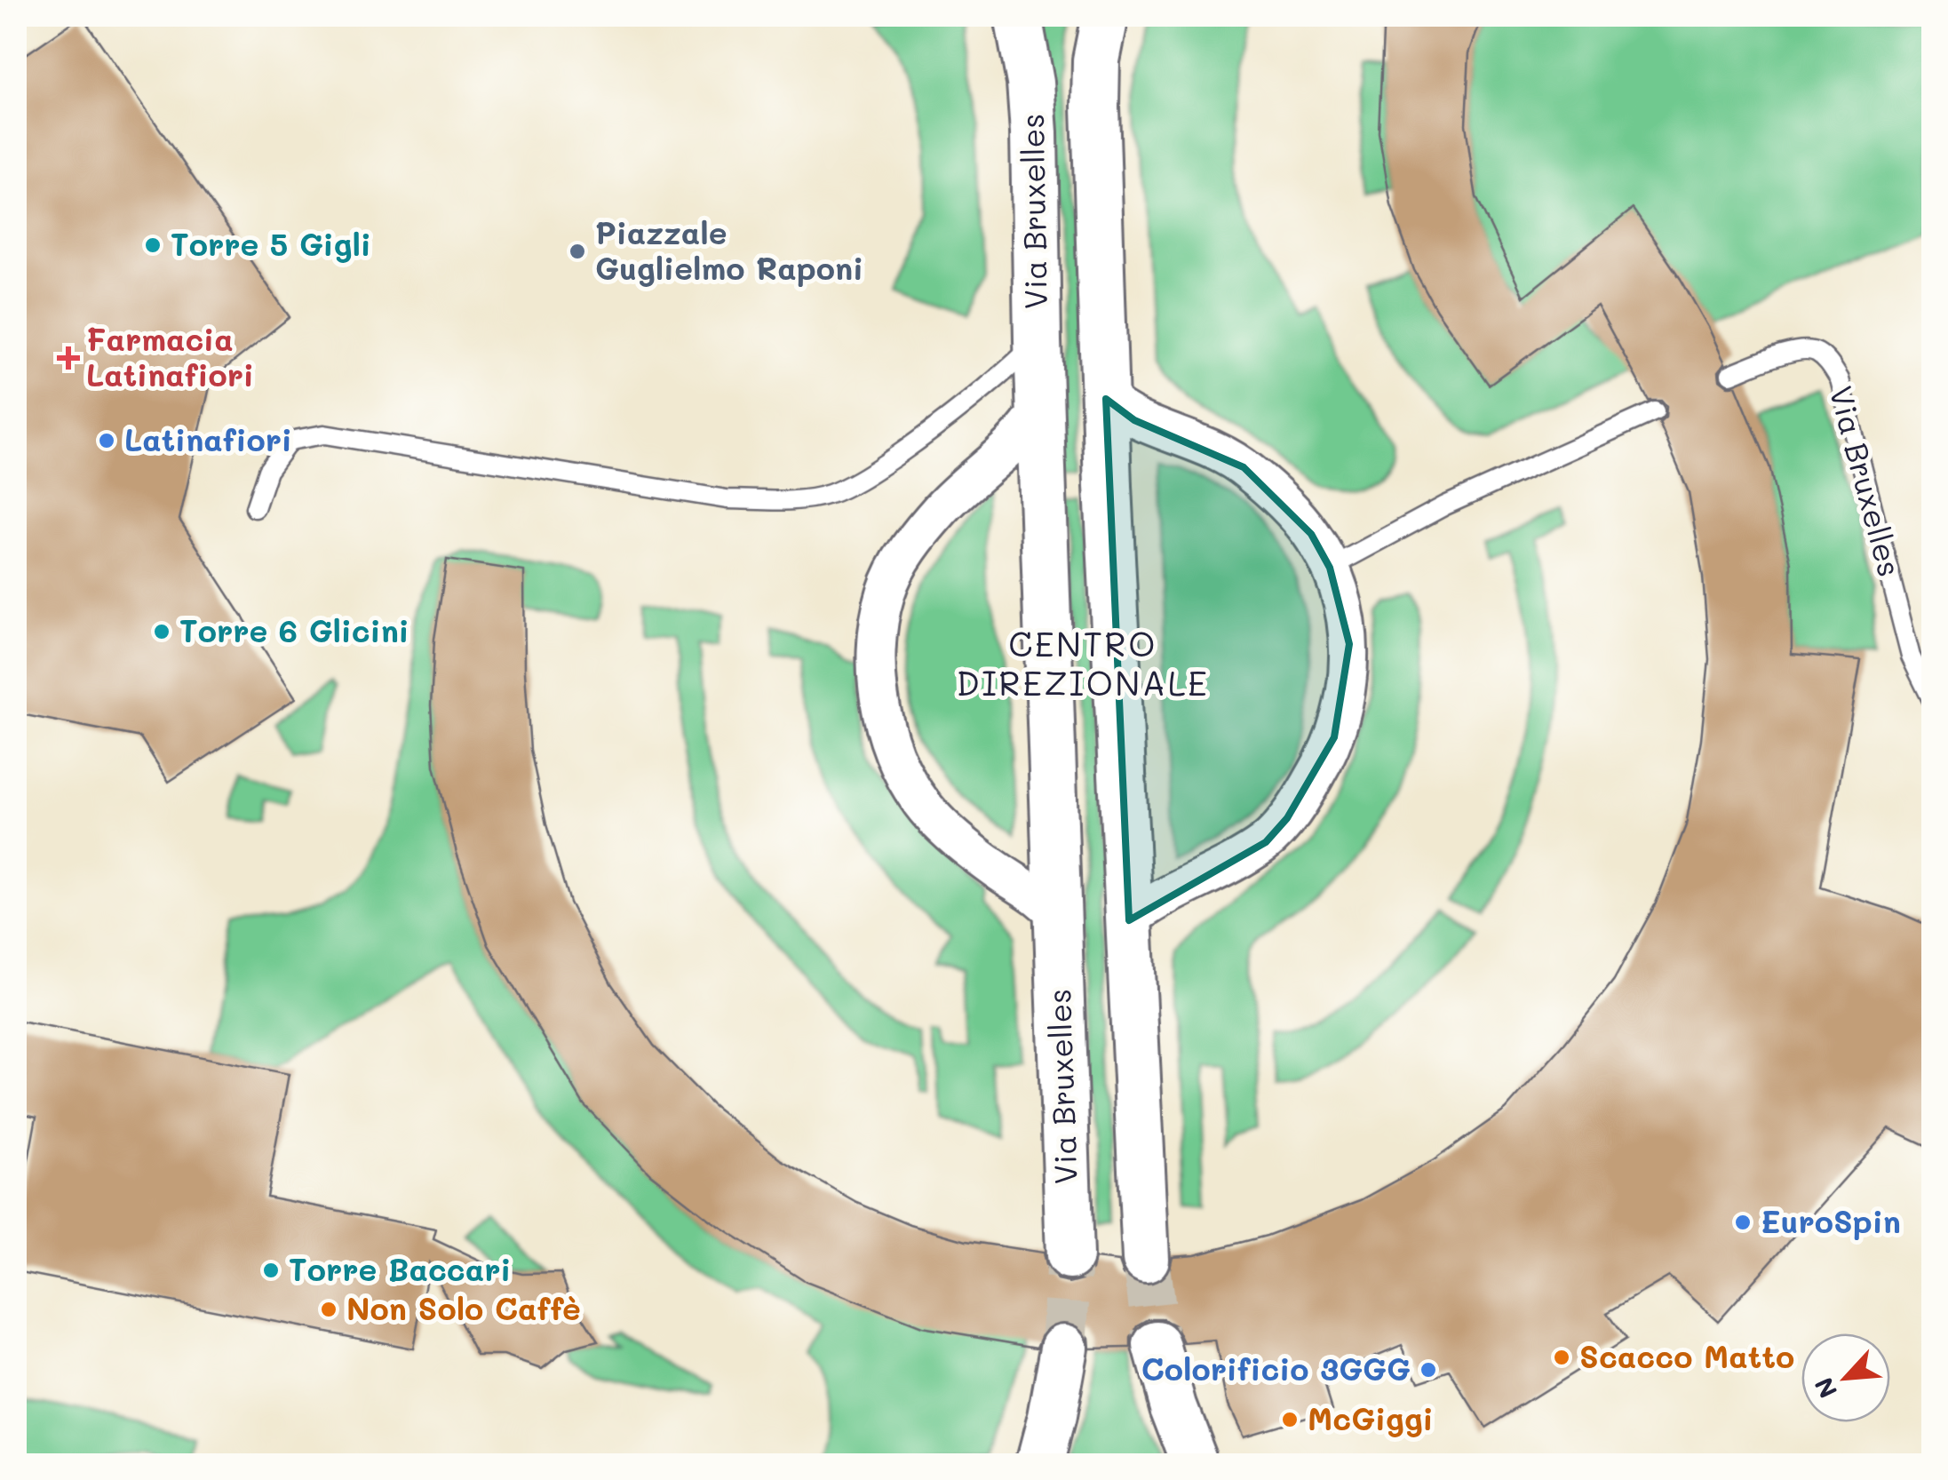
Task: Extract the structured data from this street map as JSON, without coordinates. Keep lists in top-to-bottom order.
{
  "streets": {
    "street": ["Via Bruxelles"]
  },
  "districts": ["CENTRO DIREZIONALE"],
  "places": {
    "other": [
      "Torre 5 Gigli",
      "Piazzale Guglielmo Raponi",
      "Latinafiori",
      "Torre 6 Glicini",
      "EuroSpin",
      "Torre Baccari",
      "Non Solo Caffè",
      "Scacco Matto",
      "Colorificio 3GGG",
      "McGiggi"
    ],
    "health": ["Farmacia Latinafiori"]
  },
  "north": "bottom left"
}
